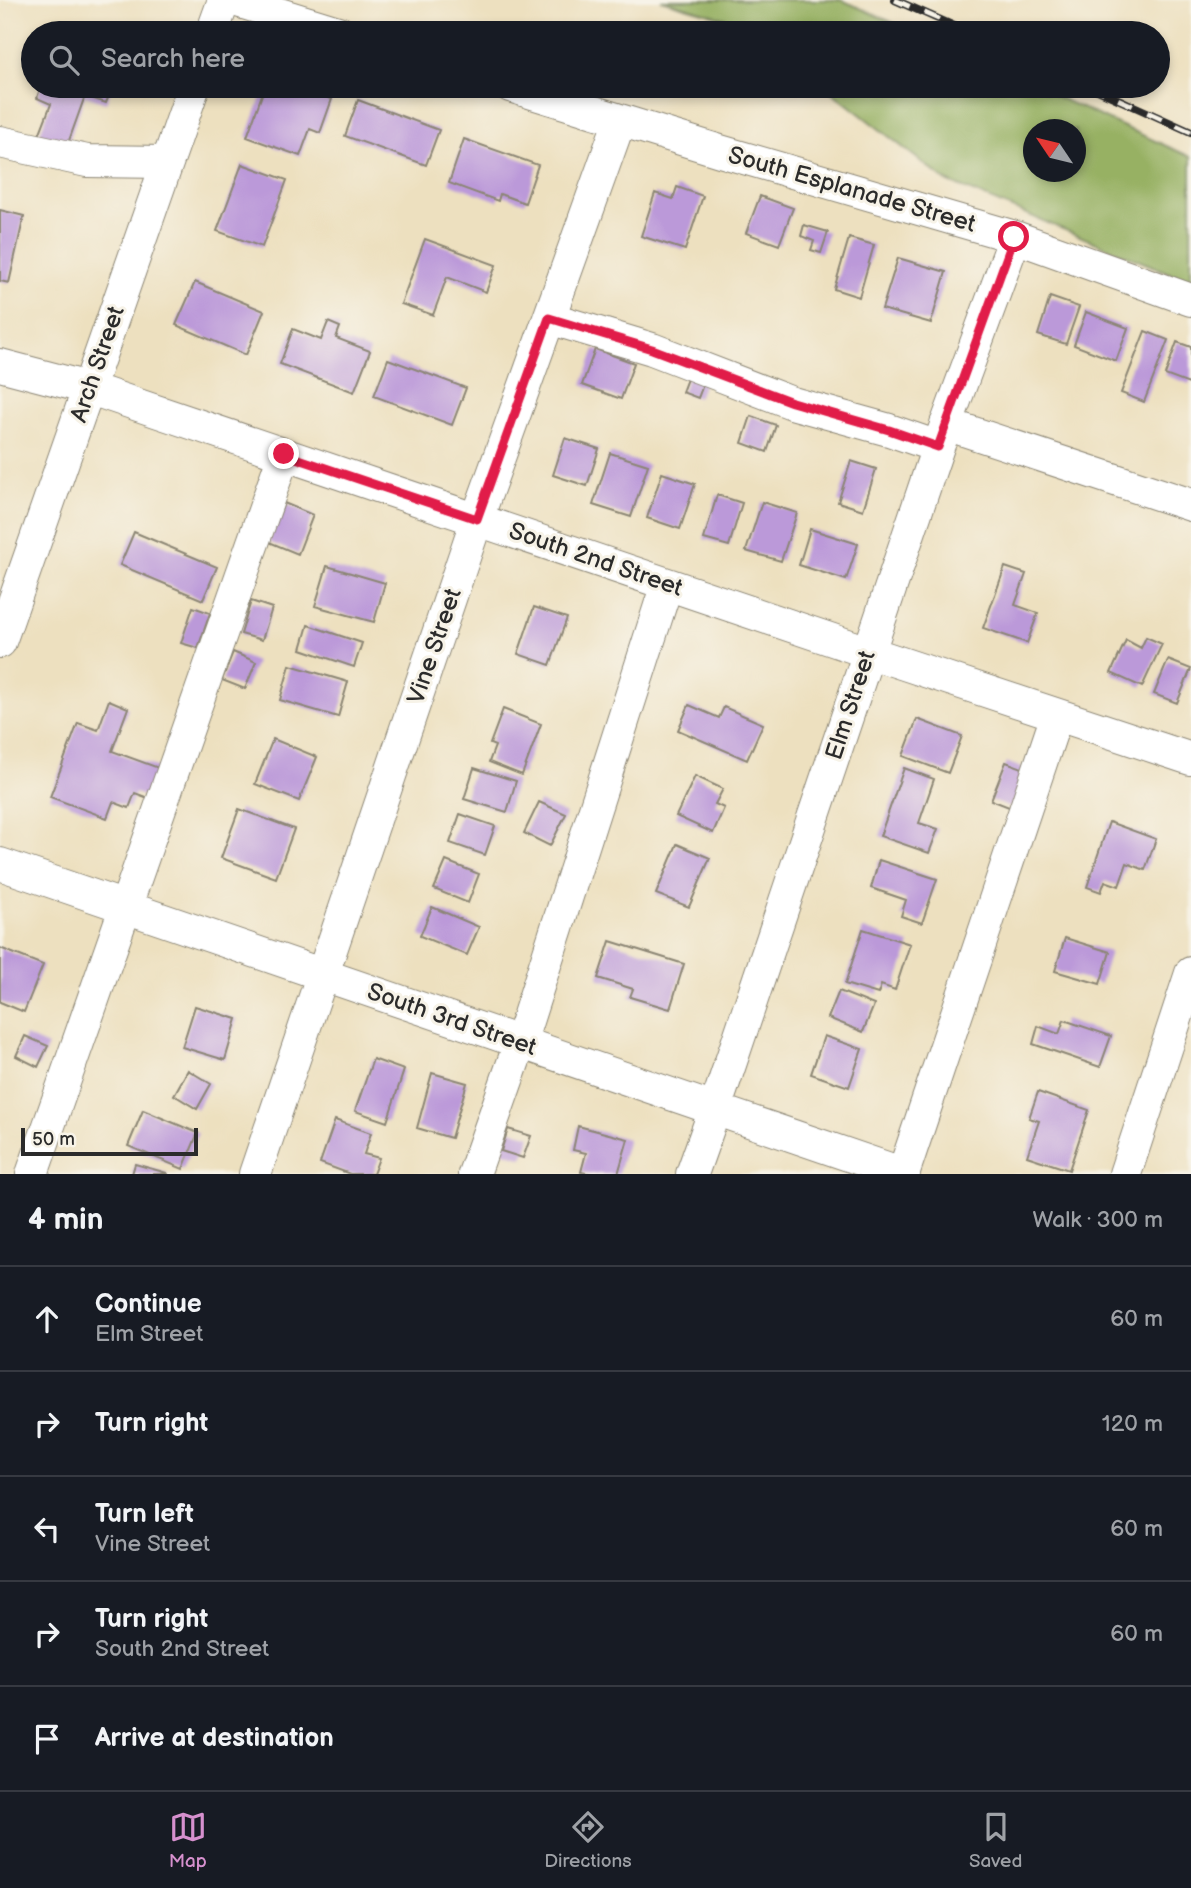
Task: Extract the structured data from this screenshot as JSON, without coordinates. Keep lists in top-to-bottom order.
{
  "streets": {
    "street": [
      "South Esplanade Street",
      "Arch Street",
      "South 2nd Street",
      "Vine Street",
      "Elm Street",
      "South 3rd Street"
    ]
  },
  "crossings": [
    ["South Esplanade Street", "Vine Street"],
    ["South Esplanade Street", "Elm Street"],
    ["Arch Street", "South 2nd Street"],
    ["South 2nd Street", "Vine Street"],
    ["South 2nd Street", "Elm Street"],
    ["Vine Street", "South 3rd Street"],
    ["Elm Street", "South 3rd Street"]
  ],
  "scale_bar": "50 m",
  "north": "top left",
  "page": {
    "search": "Search here",
    "scale": "50 m",
    "heading": ["4 min", "Walk · 300 m"],
    "list": [
      ["Continue", "Elm Street", "60 m"],
      ["Turn right", "120 m"],
      ["Turn left", "Vine Street", "60 m"],
      ["Turn right", "South 2nd Street", "60 m"],
      "Arrive at destination"
    ],
    "nav": ["Map", "Directions", "Saved"]
  }
}
